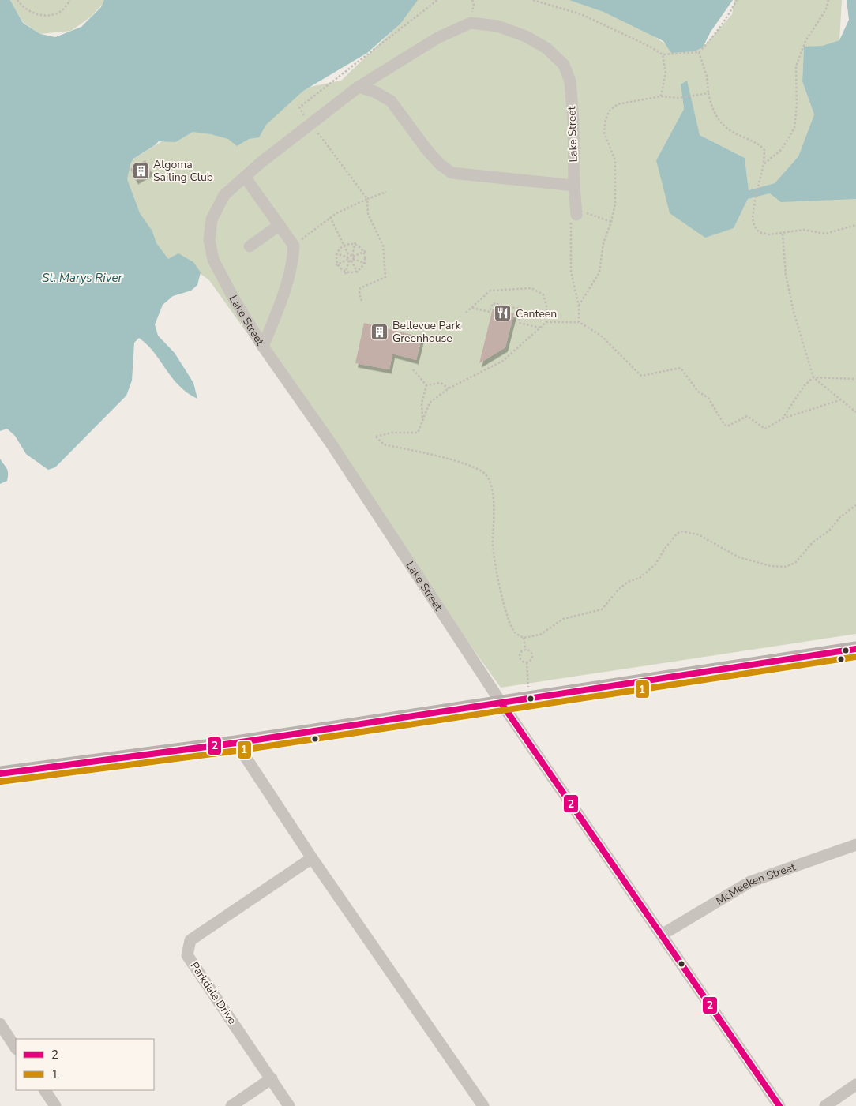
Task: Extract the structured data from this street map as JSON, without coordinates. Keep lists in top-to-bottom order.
{
  "streets": {
    "street": ["Lake Street", "McMeeken Street", "Parkdale Drive"]
  },
  "crossings": [
    ["Lake Street", "McMeeken Street"]
  ],
  "water": ["St. Marys River"],
  "places": {
    "building": ["Algoma Sailing Club", "Bellevue Park Greenhouse"],
    "restaurant": ["Canteen"]
  },
  "lines": ["transit line 2", "transit line 1"],
  "legend": ["2", "1"]
}
